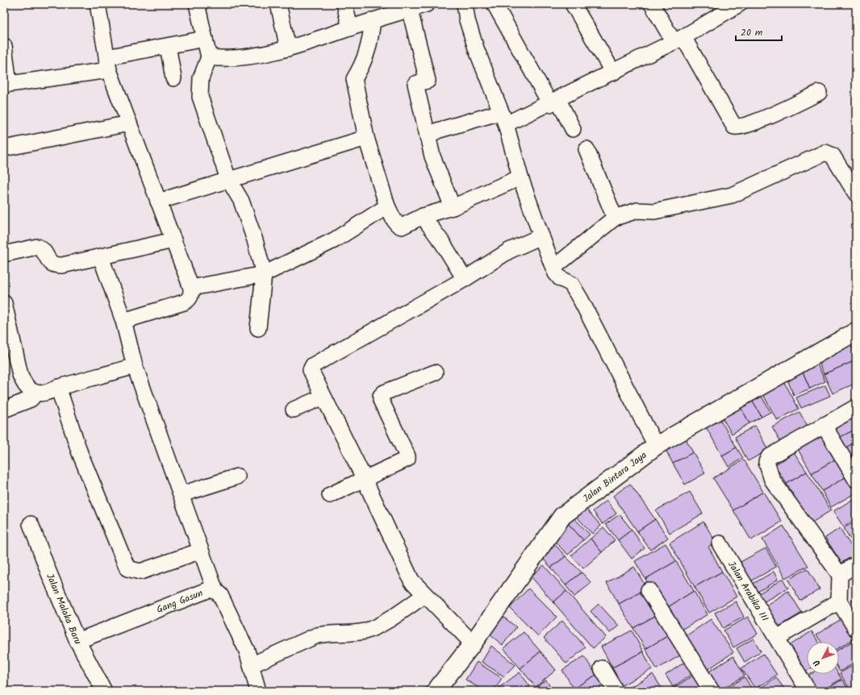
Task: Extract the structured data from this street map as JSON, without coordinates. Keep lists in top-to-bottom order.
{
  "streets": {
    "street": [
      "Jalan Bintara Jaya",
      "Jalan Arabika III",
      "Gang Gasun",
      "Jalan Malaka Baru"
    ]
  },
  "crossings": [
    ["Gang Gasun", "Jalan Malaka Baru"]
  ],
  "scale_bar": "20 m",
  "north": "bottom left"
}
